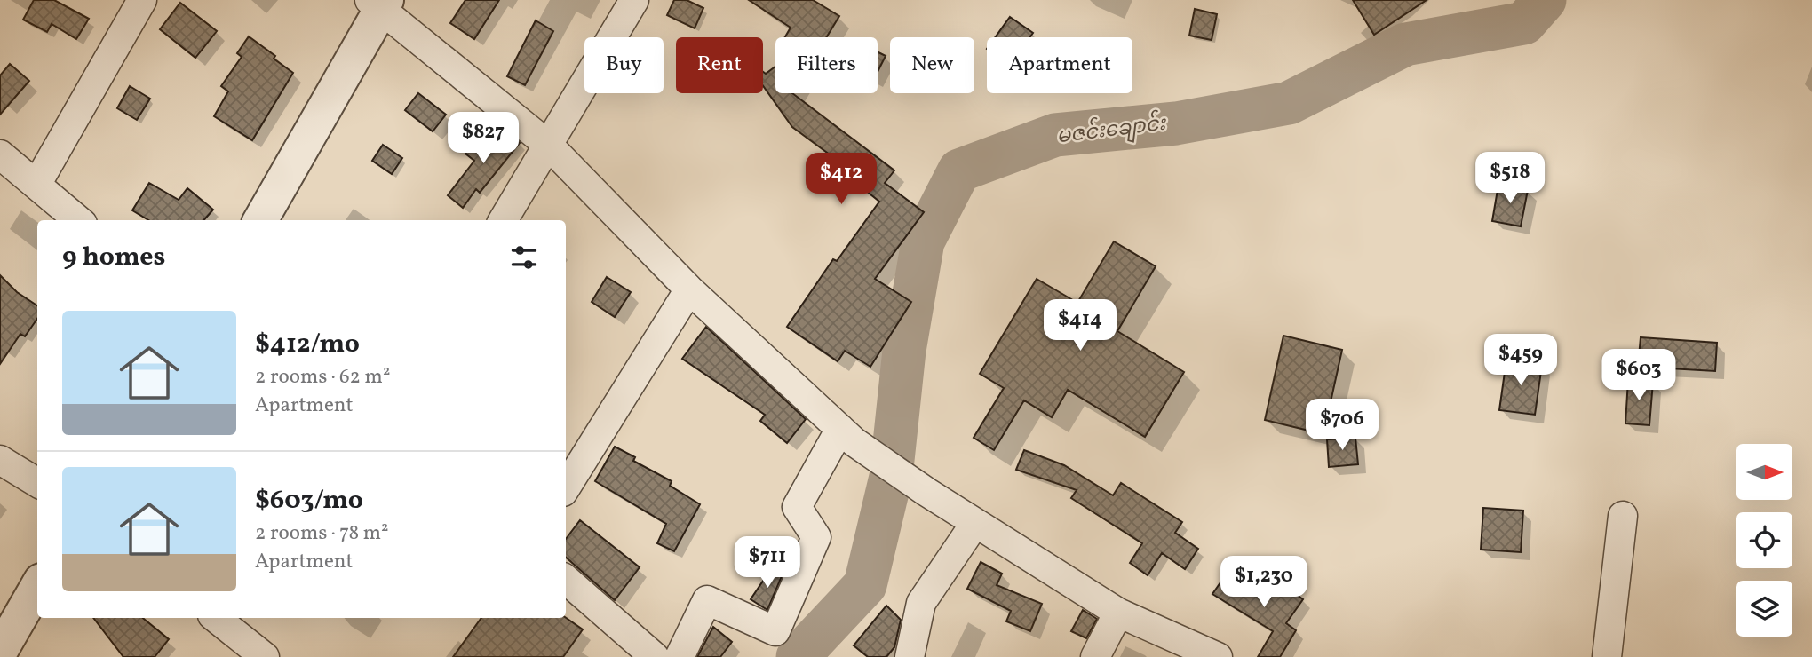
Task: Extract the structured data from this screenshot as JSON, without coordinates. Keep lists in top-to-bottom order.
{
  "water": ["မဇင်းချောင်း"],
  "north": "right",
  "page": {
    "chip": [
      "Buy",
      "Rent",
      "Filters",
      "New",
      "Apartment"
    ],
    "price": [
      "$827",
      "$518",
      "$412",
      "$414",
      "$459",
      "$603",
      "$706",
      "$711",
      "$1,230"
    ],
    "heading": "9 homes",
    "list": [
      {
        "name": "$412/mo",
        "note": "2 rooms · 62 m² · Apartment"
      },
      {
        "name": "$603/mo",
        "note": "2 rooms · 78 m² · Apartment"
      }
    ]
  }
}
